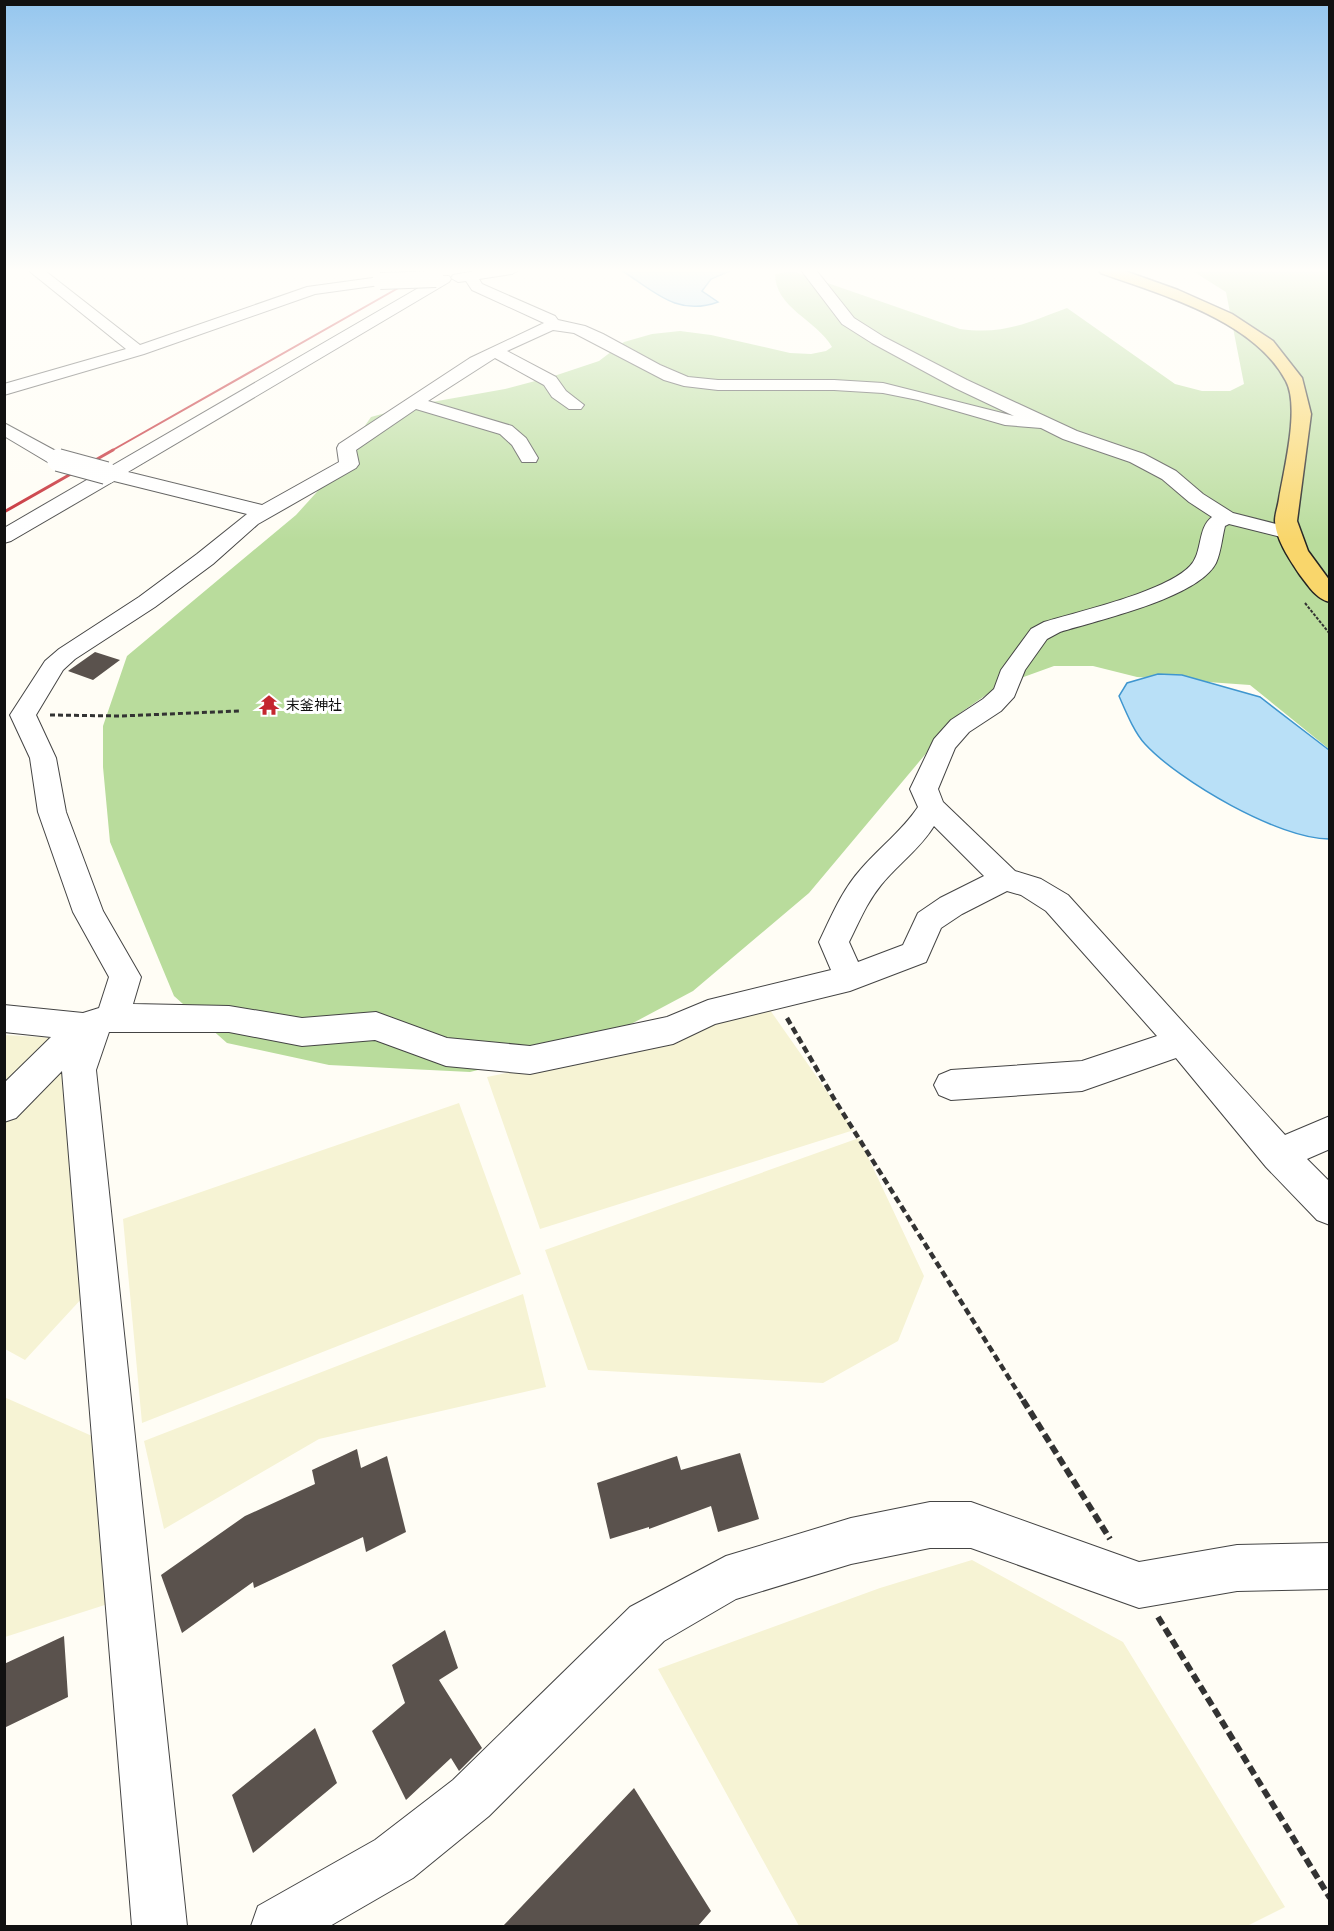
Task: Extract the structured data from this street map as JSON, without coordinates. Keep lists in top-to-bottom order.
{
  "places": {
    "temple": ["末釜神社"]
  }
}
